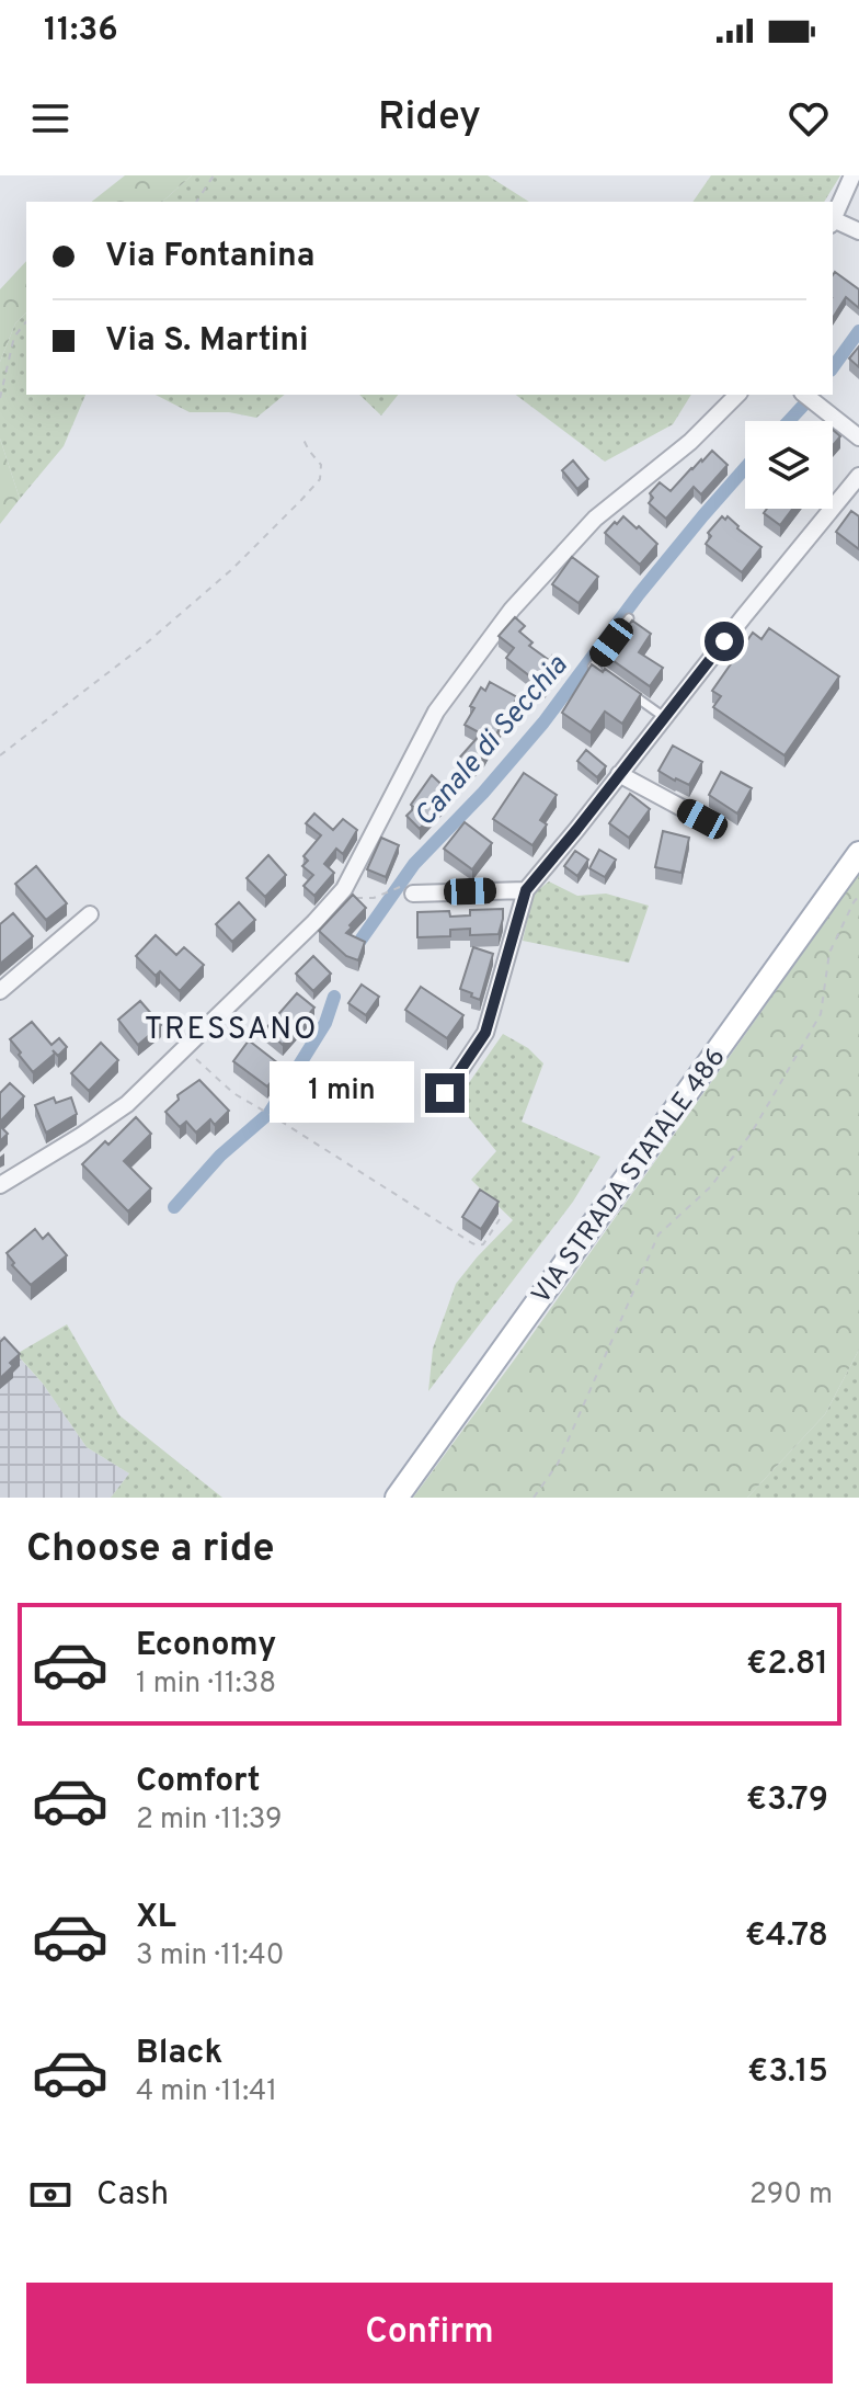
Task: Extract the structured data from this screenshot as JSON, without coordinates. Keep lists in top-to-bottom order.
{
  "streets": {
    "main road": ["VIA STRADA STATALE 486"]
  },
  "districts": ["TRESSANO"],
  "water": ["Canale di Secchia"],
  "page": {
    "status": "11:36",
    "header": "Ridey",
    "banner": ["Via Fontanina", "Via S. Martini"],
    "bubble": "1 min",
    "heading": "Choose a ride",
    "list": [
      {
        "name": "Economy",
        "note": "1 min · 11:38",
        "value": "€2.81"
      },
      {
        "name": "Comfort",
        "note": "2 min · 11:39",
        "value": "€3.79"
      },
      {
        "name": "XL",
        "note": "3 min · 11:40",
        "value": "€4.78"
      },
      {
        "name": "Black",
        "note": "4 min · 11:41",
        "value": "€3.15"
      }
    ],
    "pay": ["Cash", "290 m"],
    "buttons": "Confirm"
  }
}
